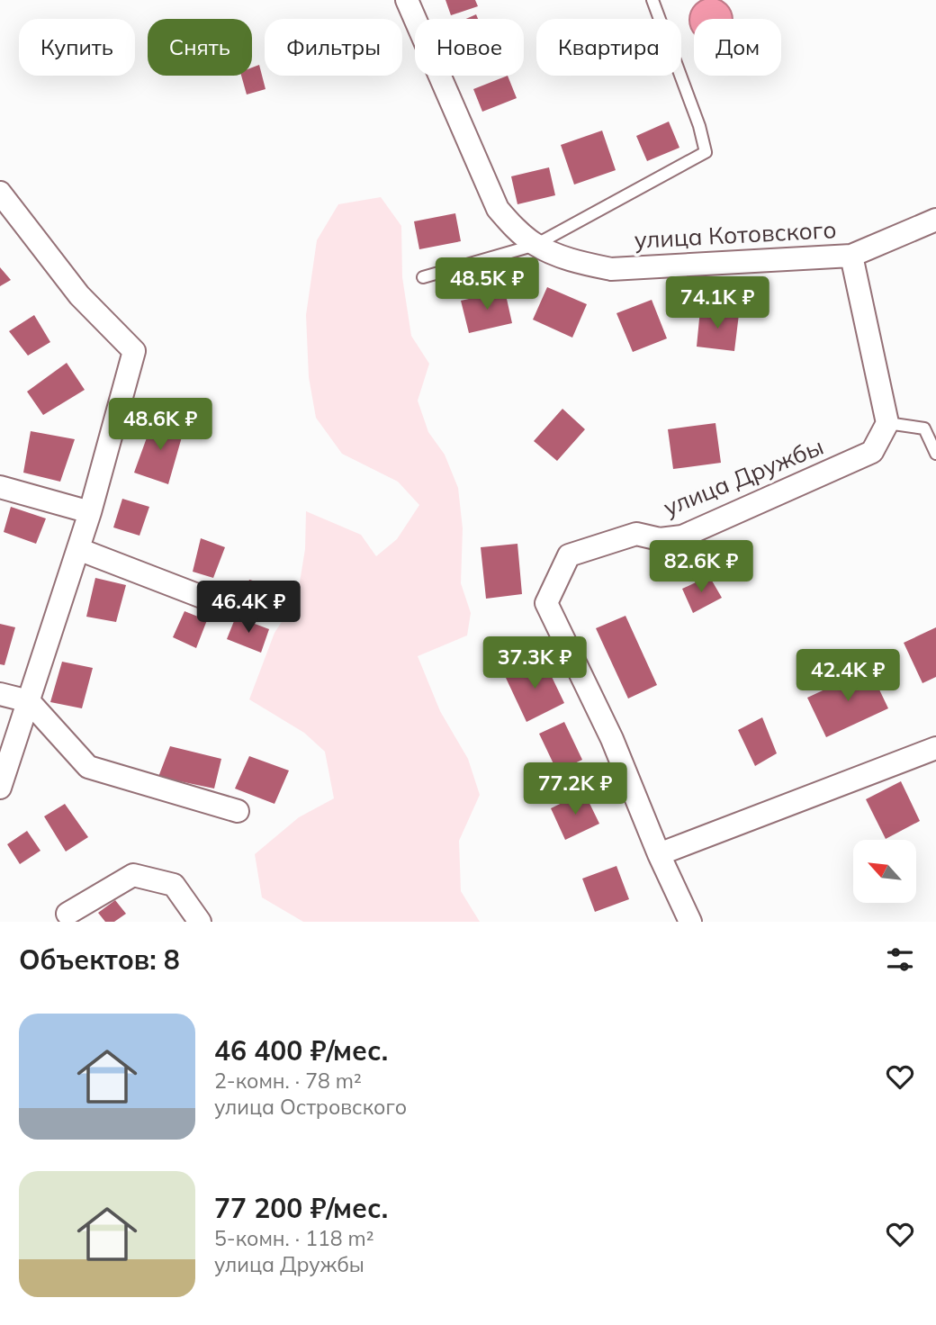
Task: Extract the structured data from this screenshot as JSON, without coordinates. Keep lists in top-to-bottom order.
{
  "streets": {
    "street": ["улица Котовского", "улица Дружбы"]
  },
  "north": "top left",
  "page": {
    "chip": [
      "Купить",
      "Снять",
      "Фильтры",
      "Новое",
      "Квартира",
      "Дом"
    ],
    "price": [
      "48.5K ₽",
      "74.1K ₽",
      "48.6K ₽",
      "82.6K ₽",
      "46.4K ₽",
      "37.3K ₽",
      "42.4K ₽",
      "77.2K ₽"
    ],
    "heading": "Объектов: 8",
    "list": [
      {
        "name": "46 400 ₽/мес.",
        "note": "2-комн. · 78 m² · улица Островского"
      },
      {
        "name": "77 200 ₽/мес.",
        "note": "5-комн. · 118 m² · улица Дружбы"
      }
    ]
  }
}
